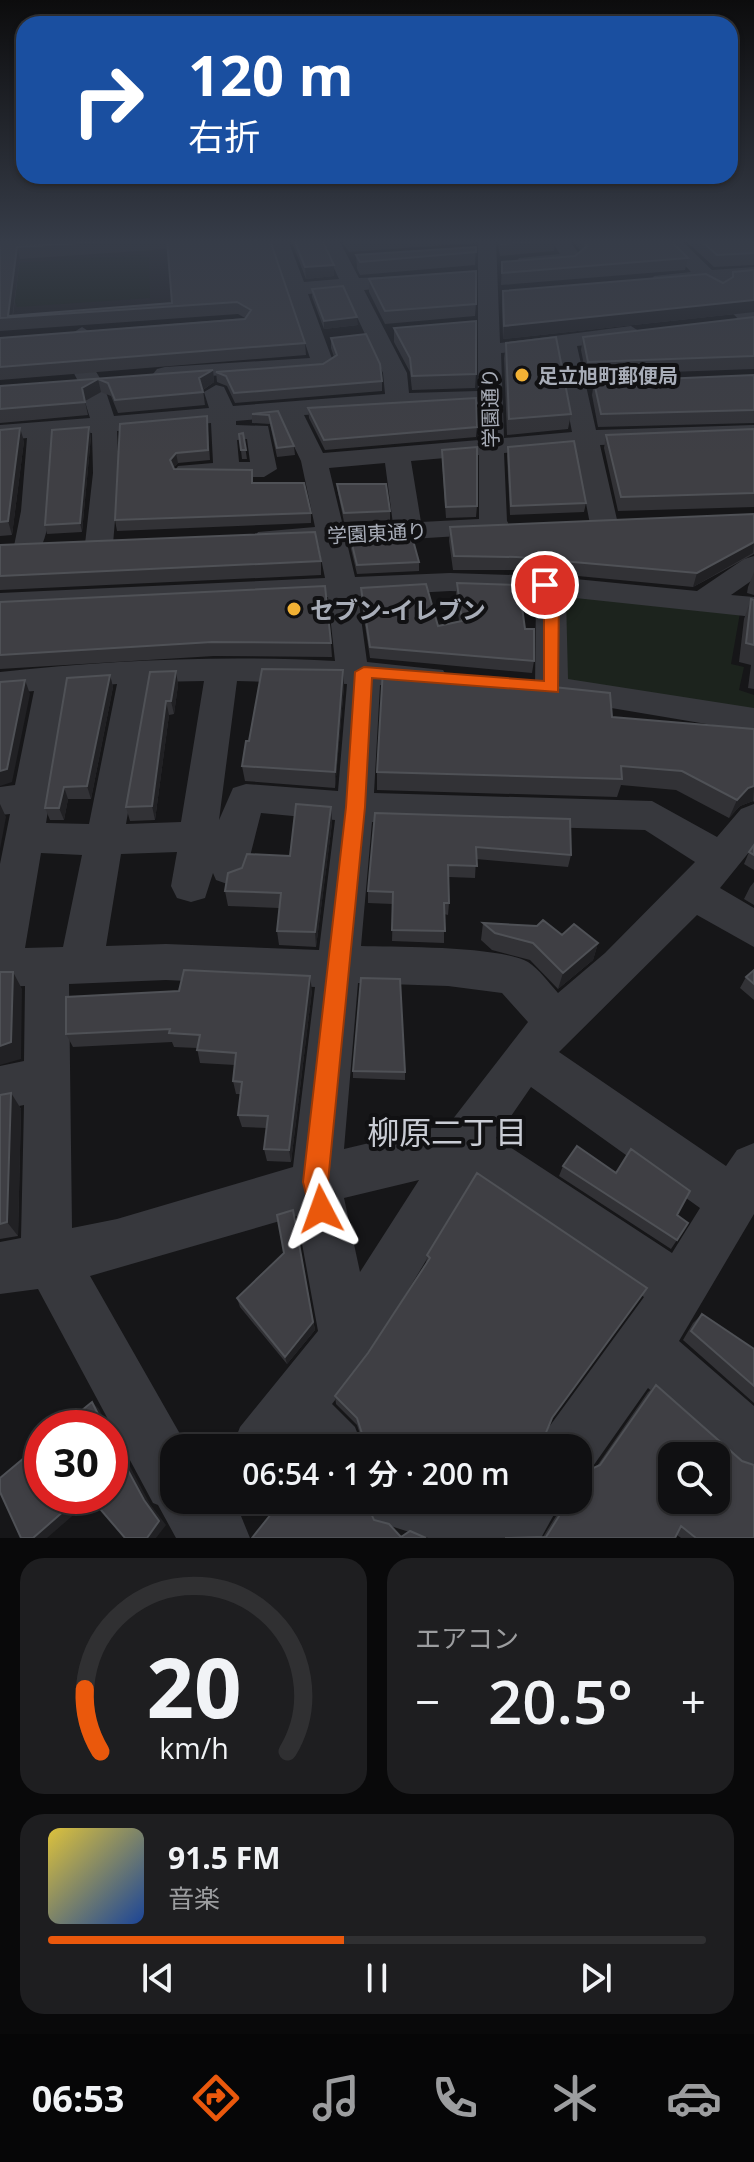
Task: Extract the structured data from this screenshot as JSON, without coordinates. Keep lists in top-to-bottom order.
{
  "streets": {
    "street": ["学園通り", "学園東通り"]
  },
  "crossings": [
    ["学園通り", "学園東通り"]
  ],
  "districts": ["柳原二丁目"],
  "places": ["足立旭町郵便局", "セブン-イレブン"],
  "page": {
    "turn": ["120 m", "右折"],
    "limit": "30",
    "trip": "06:54 · 1 分 · 200 m",
    "tile": "エアコン",
    "heat": ["−", "20.5°", "+"],
    "song": ["91.5 FM", "音楽"],
    "tabs": "06:53",
    "gauge": ["20", "km/h"]
  }
}
